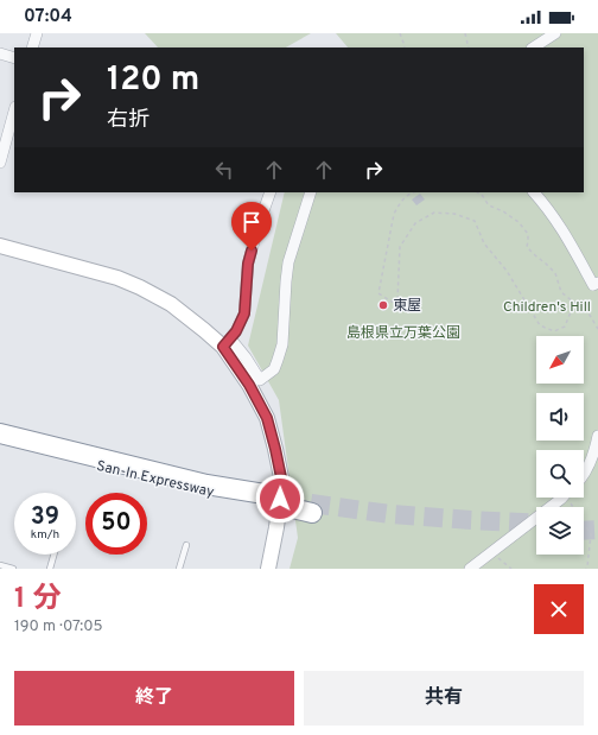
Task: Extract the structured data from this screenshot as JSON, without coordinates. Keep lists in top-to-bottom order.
{
  "streets": {
    "highway": ["San-In Expressway"]
  },
  "parks": ["Children's Hill", "島根県立万葉公園"],
  "places": ["東屋"],
  "north": "bottom left",
  "page": {
    "status": "07:04",
    "turn": ["120 m", "右折"],
    "speed": "39 km/h",
    "limit": "50",
    "heading": ["1 分", "190 m · 07:05"],
    "buttons": ["終了", "共有"]
  }
}
